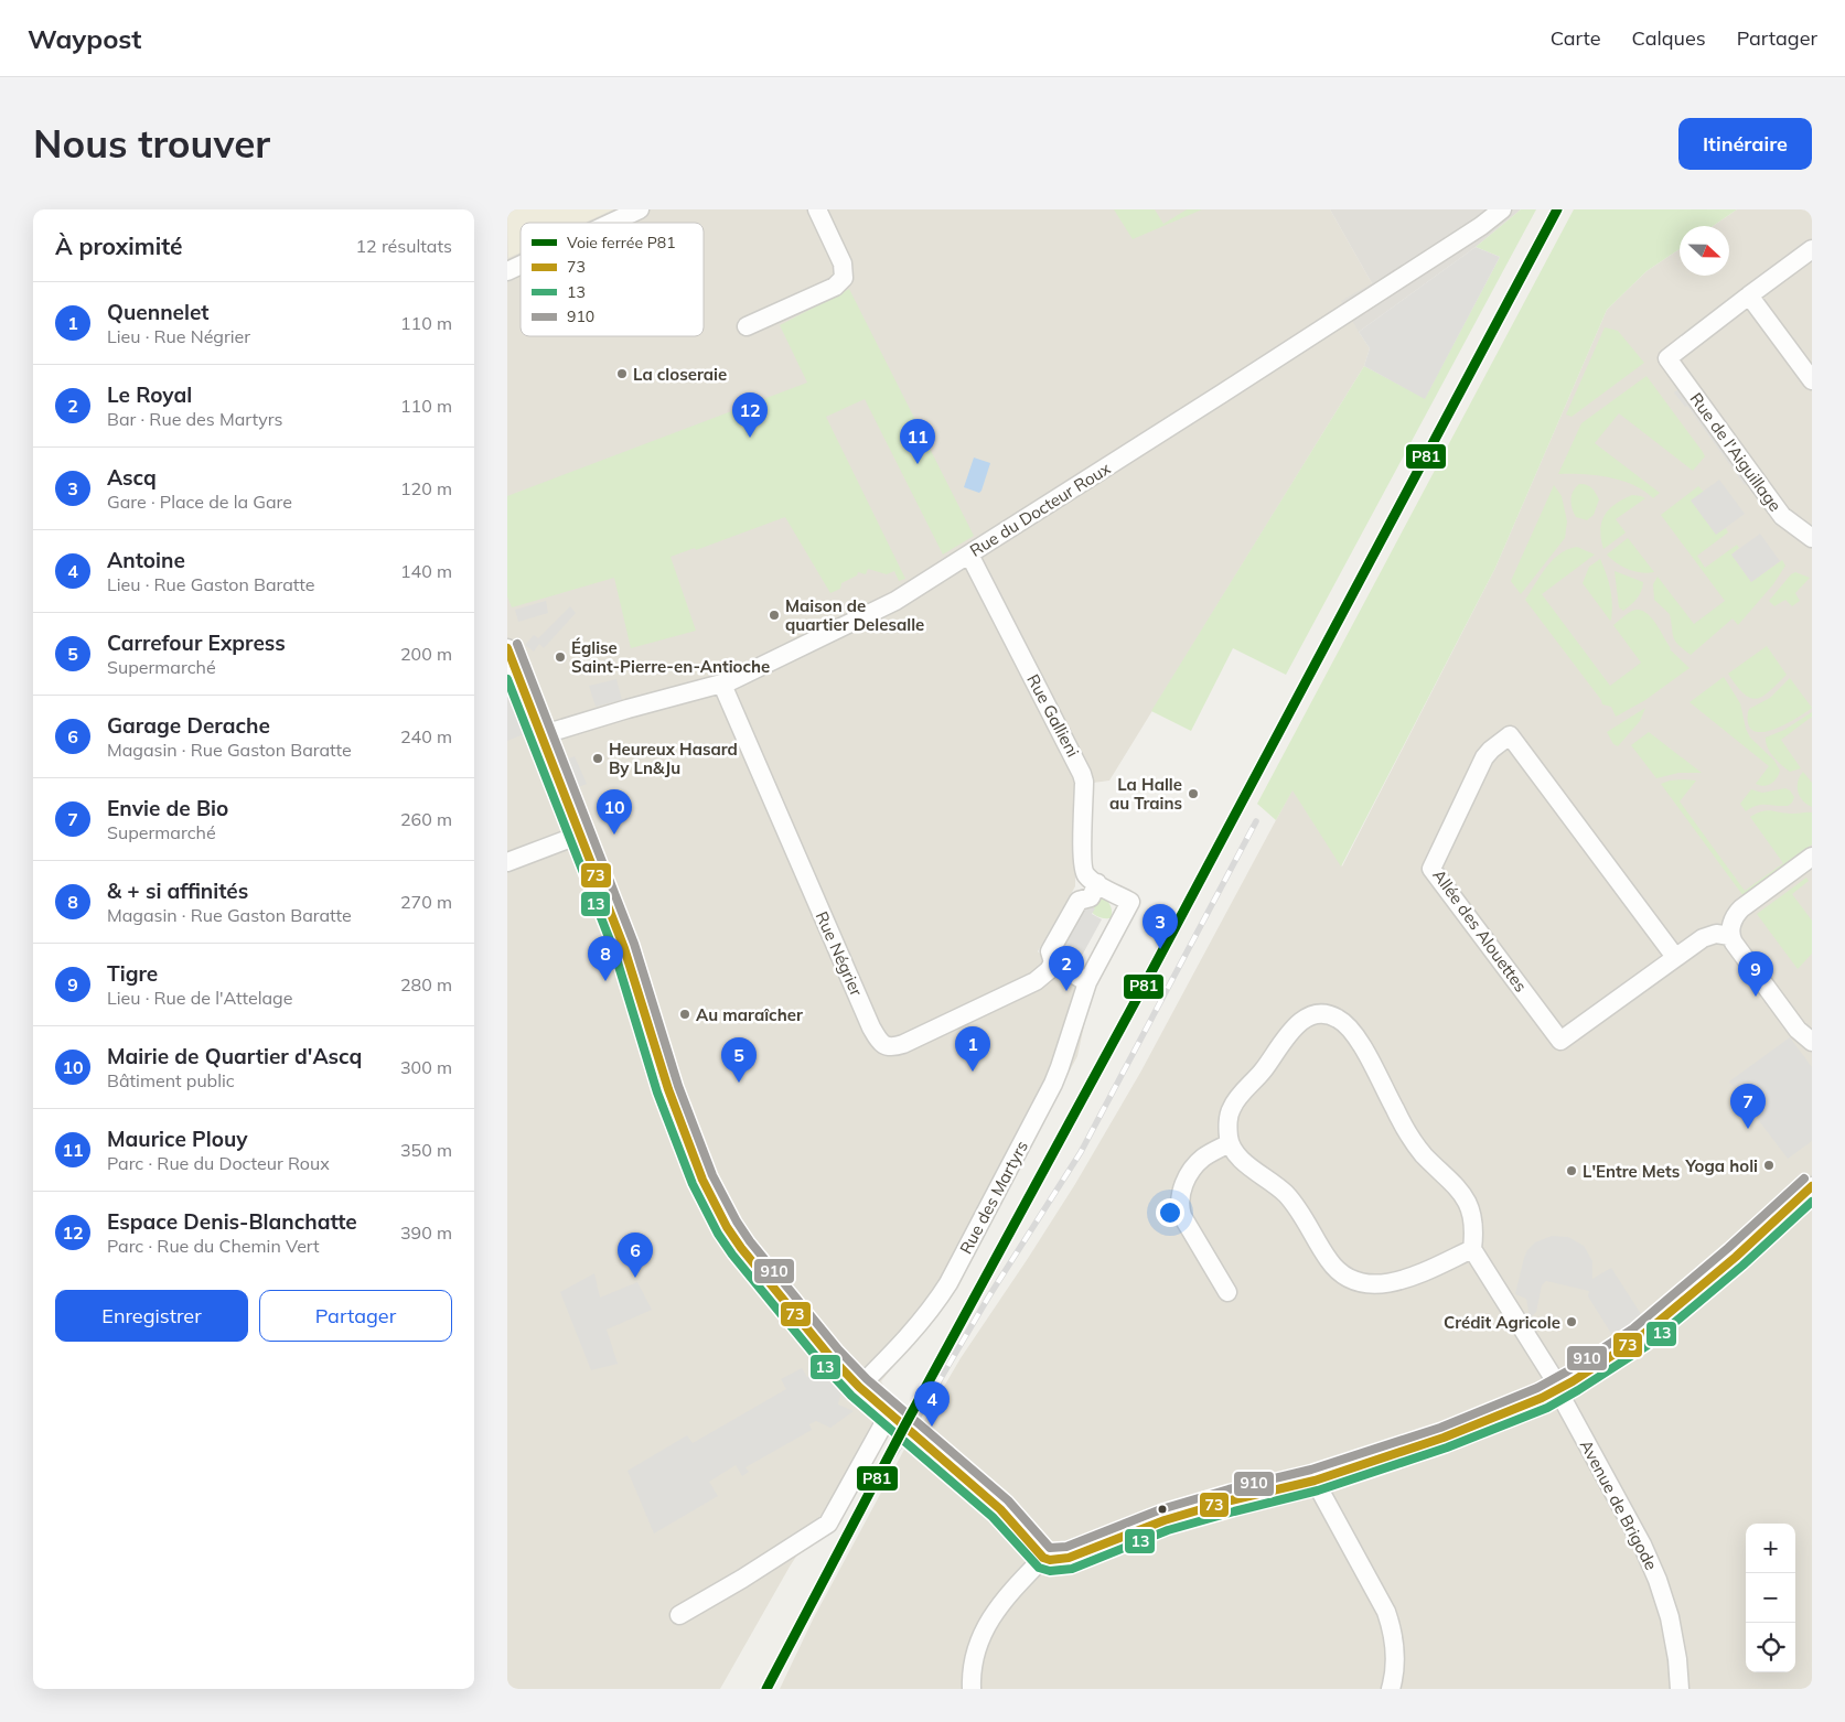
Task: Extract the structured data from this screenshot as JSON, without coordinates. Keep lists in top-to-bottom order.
{
  "streets": {
    "street": [
      "Rue de l'Aiguillage",
      "Rue du Docteur Roux",
      "Rue Gallieni",
      "Allée des Alouettes",
      "Rue Négrier",
      "Rue des Martyrs",
      "Avenue de Brigode"
    ]
  },
  "crossings": [
    ["Rue du Docteur Roux", "Rue Gallieni"],
    ["Rue du Docteur Roux", "Rue Négrier"],
    ["Rue Gallieni", "Rue des Martyrs"]
  ],
  "places": [
    "La closeraie",
    "Maison de quartier Delesalle",
    "Église Saint-Pierre-en-Antioche",
    "Heureux Hasard By Ln&Ju",
    "La Halle au Trains",
    "Au maraîcher",
    "Yoga holi",
    "L'Entre Mets",
    "Crédit Agricole"
  ],
  "lines": [
    "rail line P81",
    "transit line 910",
    "transit line 73",
    "transit line 13"
  ],
  "legend": [
    "Voie ferrée P81",
    "73",
    "13",
    "910"
  ],
  "north": "right",
  "page": {
    "header": "Waypost",
    "nav": ["Carte", "Calques", "Partager"],
    "buttons": [
      "Itinéraire",
      ["Enregistrer", "Partager"]
    ],
    "title": "Nous trouver",
    "heading": ["À proximité", "12 résultats"],
    "list": [
      {
        "mark": "1",
        "name": "Quennelet",
        "note": "Lieu · Rue Négrier",
        "value": "110 m"
      },
      {
        "mark": "2",
        "name": "Le Royal",
        "note": "Bar · Rue des Martyrs",
        "value": "110 m"
      },
      {
        "mark": "3",
        "name": "Ascq",
        "note": "Gare · Place de la Gare",
        "value": "120 m"
      },
      {
        "mark": "4",
        "name": "Antoine",
        "note": "Lieu · Rue Gaston Baratte",
        "value": "140 m"
      },
      {
        "mark": "5",
        "name": "Carrefour Express",
        "note": "Supermarché",
        "value": "200 m"
      },
      {
        "mark": "6",
        "name": "Garage Derache",
        "note": "Magasin · Rue Gaston Baratte",
        "value": "240 m"
      },
      {
        "mark": "7",
        "name": "Envie de Bio",
        "note": "Supermarché",
        "value": "260 m"
      },
      {
        "mark": "8",
        "name": "& + si affinités",
        "note": "Magasin · Rue Gaston Baratte",
        "value": "270 m"
      },
      {
        "mark": "9",
        "name": "Tigre",
        "note": "Lieu · Rue de l'Attelage",
        "value": "280 m"
      },
      {
        "mark": "10",
        "name": "Mairie de Quartier d'Ascq",
        "note": "Bâtiment public",
        "value": "300 m"
      },
      {
        "mark": "11",
        "name": "Maurice Plouy",
        "note": "Parc · Rue du Docteur Roux",
        "value": "350 m"
      },
      {
        "mark": "12",
        "name": "Espace Denis-Blanchatte",
        "note": "Parc · Rue du Chemin Vert",
        "value": "390 m"
      }
    ],
    "pins": [
      "12",
      "11",
      "10",
      "3",
      "8",
      "2",
      "9",
      "1",
      "5",
      "7",
      "6",
      "4"
    ],
    "map_buttons": ["+", "−"]
  }
}
